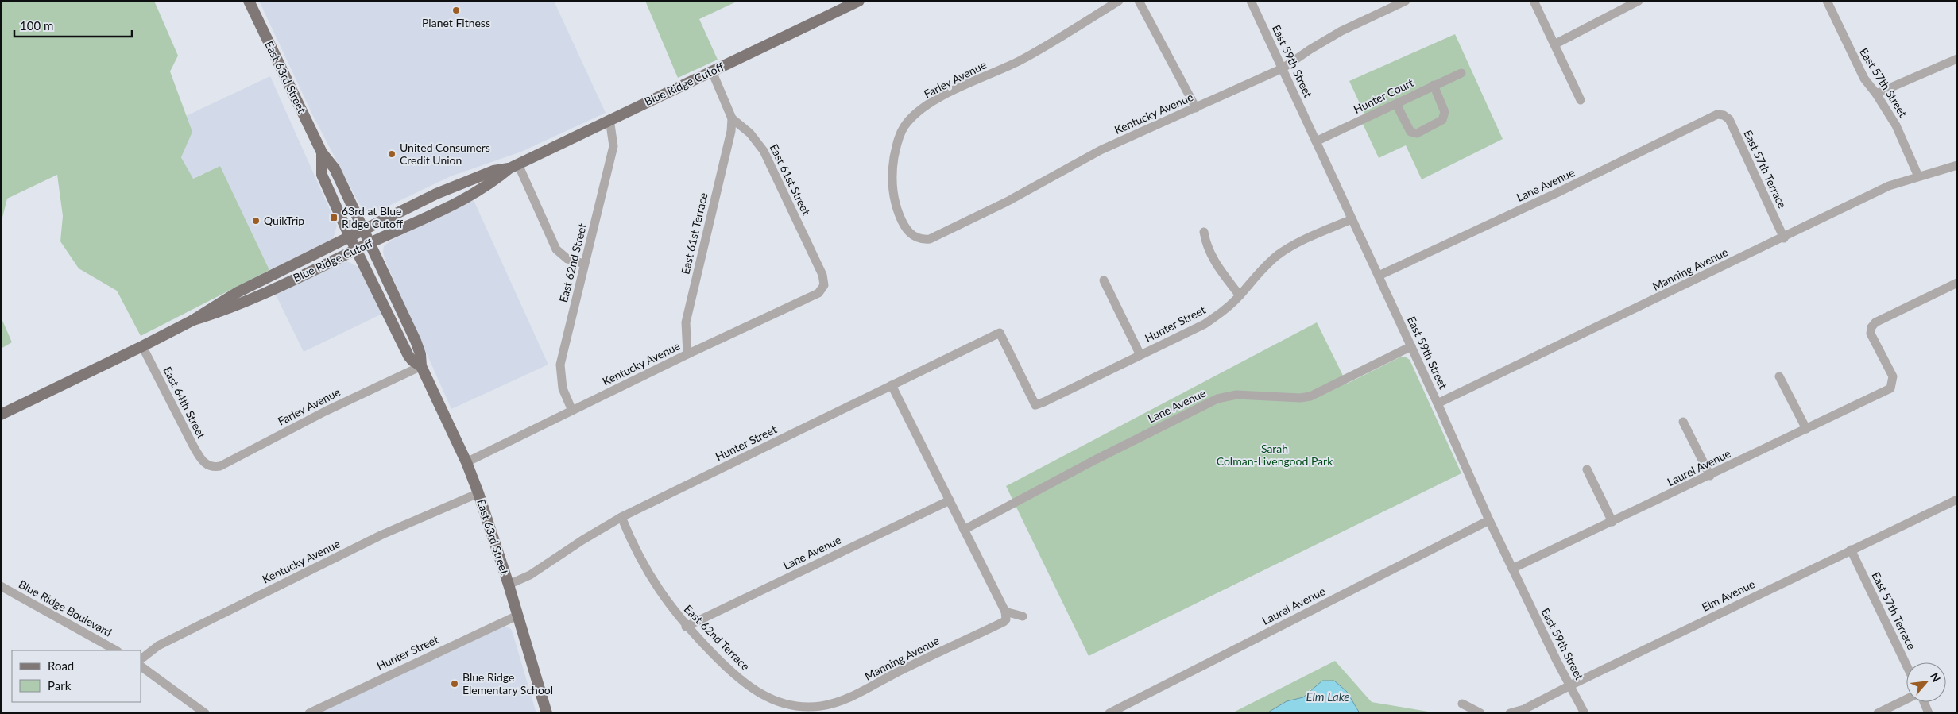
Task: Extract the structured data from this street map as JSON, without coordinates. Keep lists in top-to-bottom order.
{
  "streets": {
    "main road": ["East 63rd Street", "Blue Ridge Cutoff"],
    "street": [
      "East 59th Street",
      "Farley Avenue",
      "East 57th Street",
      "Hunter Court",
      "Kentucky Avenue",
      "East 57th Terrace",
      "East 61st Street",
      "Lane Avenue",
      "East 61st Terrace",
      "East 62nd Street",
      "Manning Avenue",
      "Hunter Street",
      "East 64th Street",
      "Laurel Avenue",
      "Elm Avenue",
      "Blue Ridge Boulevard",
      "East 62nd Terrace"
    ]
  },
  "crossings": [
    ["East 59th Street", "Hunter Court"],
    ["East 59th Street", "Kentucky Avenue"],
    ["East 59th Street", "Lane Avenue"],
    ["East 59th Street", "Manning Avenue"],
    ["East 59th Street", "Hunter Street"],
    ["East 59th Street", "Laurel Avenue"],
    ["East 59th Street", "Elm Avenue"],
    ["East 63rd Street", "Farley Avenue"],
    ["East 63rd Street", "Blue Ridge Cutoff"],
    ["East 63rd Street", "Kentucky Avenue"],
    ["East 63rd Street", "Hunter Street"],
    ["Farley Avenue", "Kentucky Avenue"],
    ["Farley Avenue", "East 64th Street"],
    ["East 57th Street", "Manning Avenue"],
    ["Blue Ridge Cutoff", "East 61st Street"],
    ["Blue Ridge Cutoff", "East 62nd Street"],
    ["Blue Ridge Cutoff", "East 64th Street"],
    ["Kentucky Avenue", "East 61st Street"],
    ["Kentucky Avenue", "East 61st Terrace"],
    ["Kentucky Avenue", "East 62nd Street"],
    ["East 57th Terrace", "Lane Avenue"],
    ["East 57th Terrace", "Manning Avenue"],
    ["East 57th Terrace", "Elm Avenue"],
    ["East 61st Street", "East 61st Terrace"],
    ["Lane Avenue", "East 62nd Terrace"],
    ["Manning Avenue", "East 62nd Terrace"],
    ["Hunter Street", "East 62nd Terrace"]
  ],
  "water": ["Elm Lake"],
  "parks": ["Sarah Colman-Livengood Park"],
  "places": {
    "other": [
      "Planet Fitness",
      "United Consumers Credit Union",
      "QuikTrip",
      "Blue Ridge Elementary School"
    ],
    "transit": ["63rd at Blue Ridge Cutoff"]
  },
  "legend": ["Road", "Park"],
  "scale_bar": "100 m",
  "north": "top right"
}
